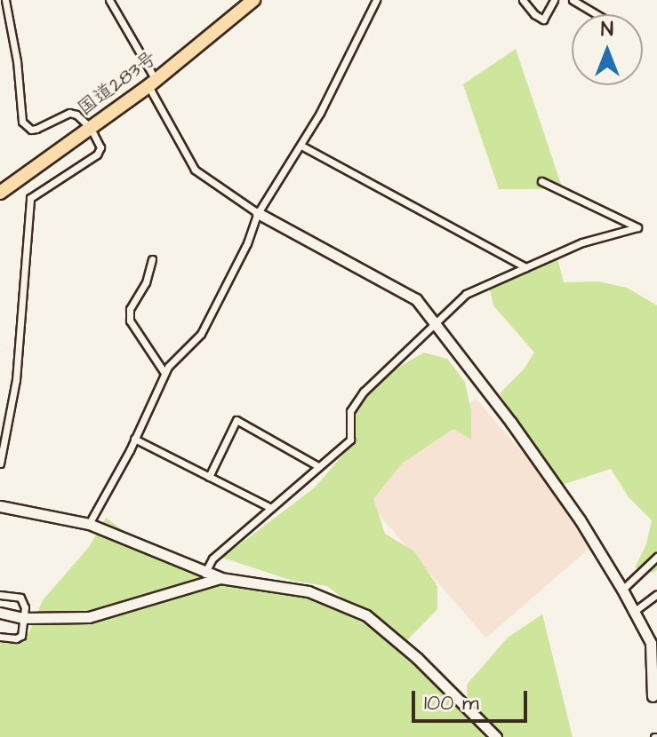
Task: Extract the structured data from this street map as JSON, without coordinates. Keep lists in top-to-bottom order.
{
  "streets": {
    "highway": ["国道283号"]
  },
  "scale_bar": "100 m",
  "north": "top"
}
